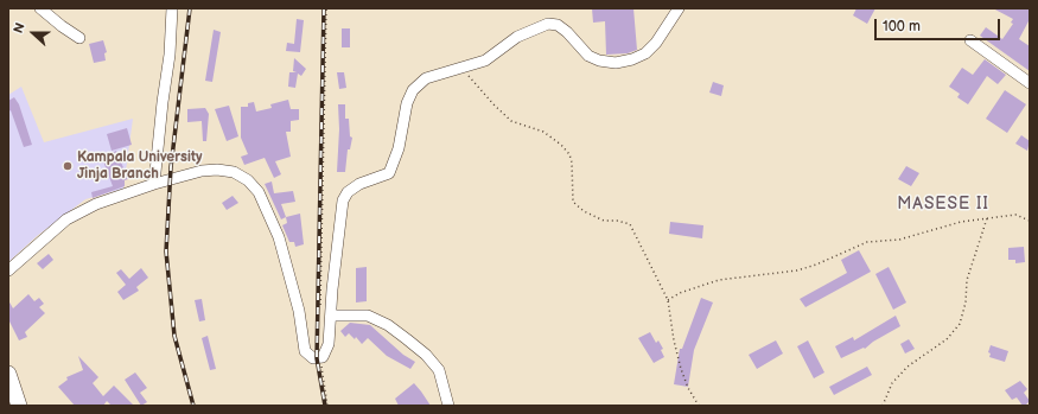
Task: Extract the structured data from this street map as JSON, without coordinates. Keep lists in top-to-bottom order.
{
  "districts": ["MASESE II"],
  "places": ["Kampala University Jinja Branch"],
  "scale_bar": "100 m",
  "north": "left"
}
